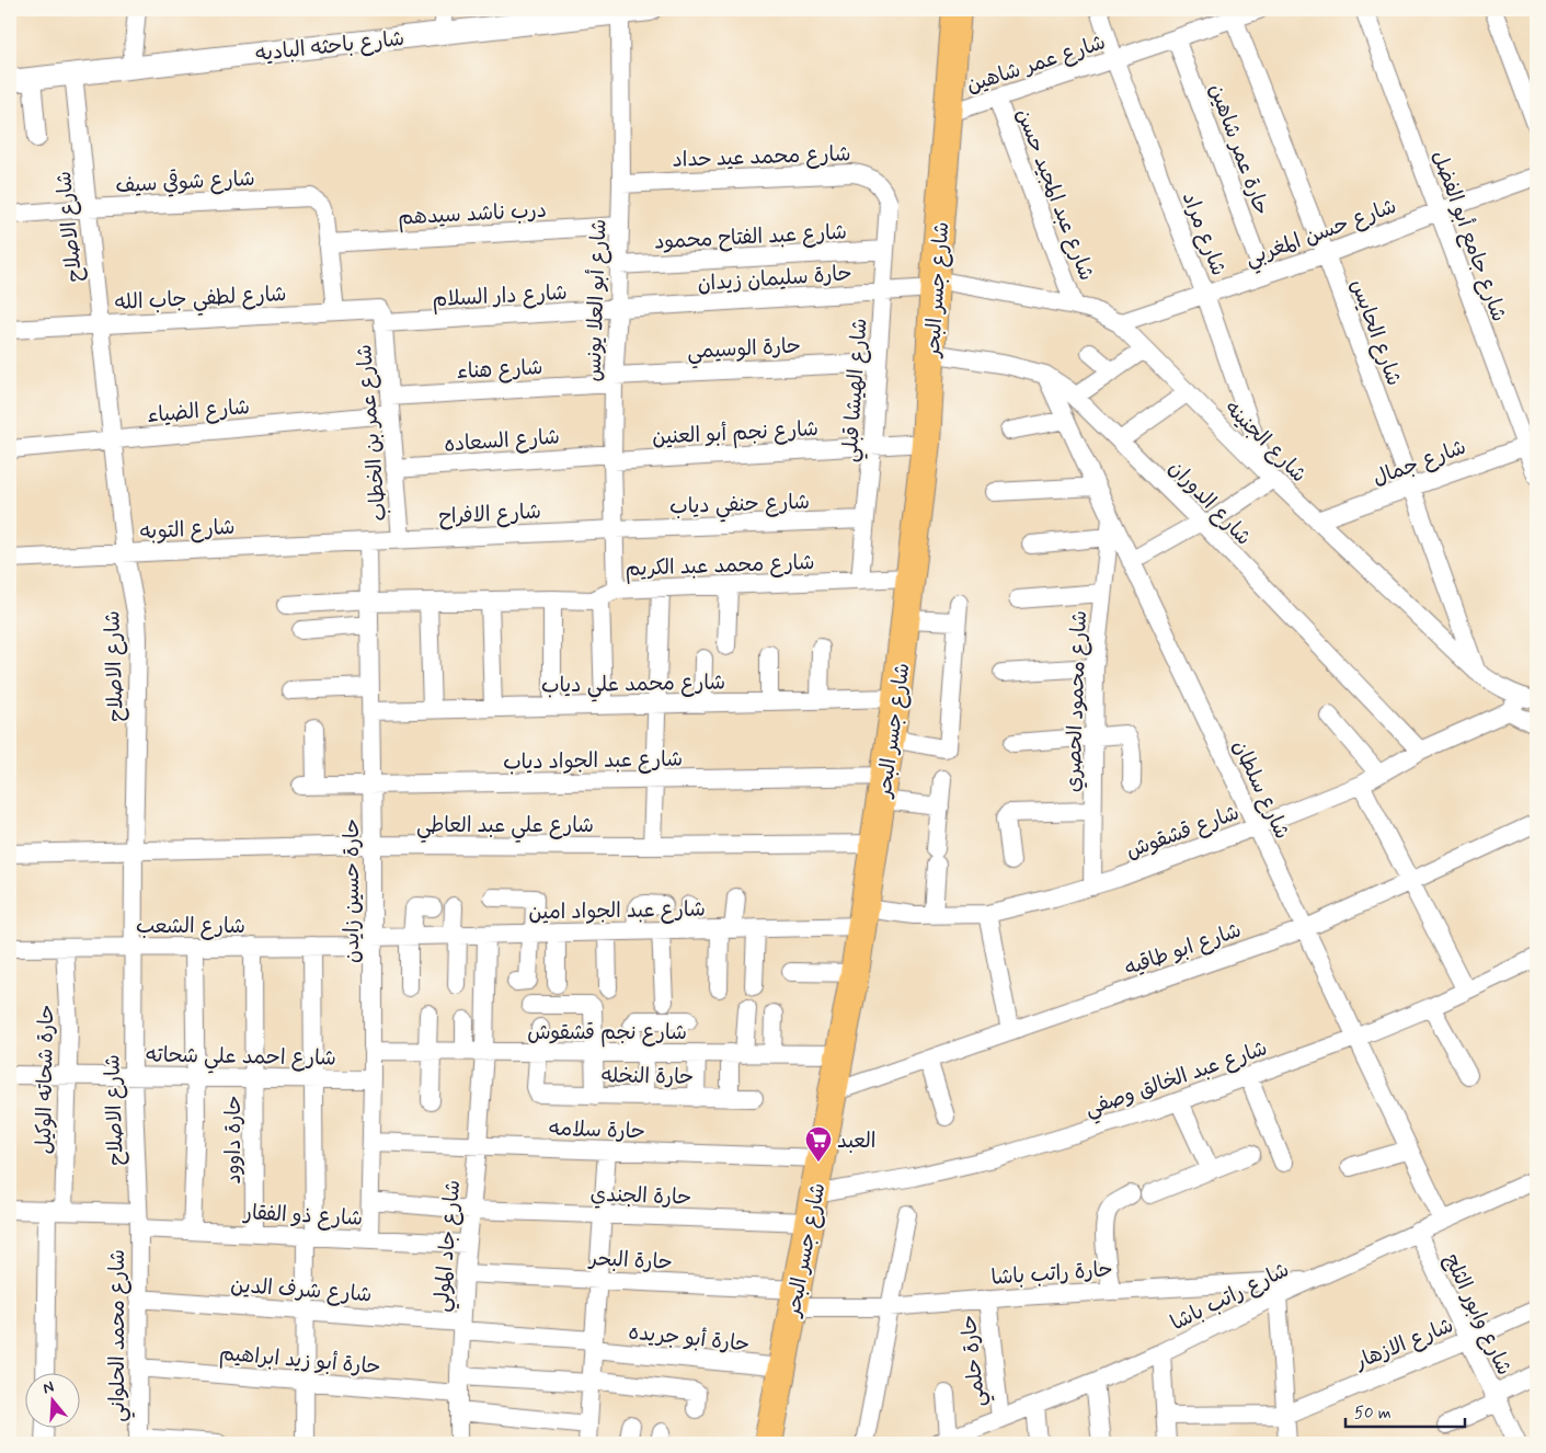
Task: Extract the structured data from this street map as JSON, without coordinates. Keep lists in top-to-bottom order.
{
  "streets": {
    "main road": ["شارع جسر البحر"],
    "street": [
      "شارع باحثه الباديه",
      "شارع عمر شاهين",
      "حارة عمر شاهين",
      "شارع محمد عيد حداد",
      "شارع شوقي سيف",
      "شارع عبد المجيد حسن",
      "درب ناشد سيدهم",
      "شارع الاصلاح",
      "شارع حسن المغربي",
      "شارع مراد",
      "شارع عبد الفتاح محمود",
      "شارع جامع أبو الفضل",
      "حارة سليمان زيدان",
      "شارع دار السلام",
      "شارع لطفي جاب الله",
      "شارع أبو العلا يونس",
      "شارع الحايس",
      "حارة الوسيمي",
      "شارع هناء",
      "شارع الهيشا قبلي",
      "شارع الضياء",
      "شارع نجم أبو العنين",
      "شارع عمر بن الخطاب",
      "شارع السعاده",
      "شارع الجنينه",
      "شارع جمال",
      "شارع الدوران",
      "شارع حنفي دياب",
      "شارع الافراح",
      "شارع التوبه",
      "شارع محمد عبد الكريم",
      "شارع محمد علي دياب",
      "شارع محمود الحصري",
      "شارع عبد الجواد دياب",
      "شارع سلطان",
      "شارع علي عبد العاطي",
      "شارع قشقوش",
      "حارة حسين زايدن",
      "شارع عبد الجواد امين",
      "شارع الشعب",
      "شارع ابو طاقيه",
      "شارع نجم قشقوش",
      "شارع احمد علي شحاته",
      "حارة النخله",
      "شارع عبد الخالق وصفي",
      "حارة شحاته الوكيل",
      "حارة سلامه",
      "حارة داوود",
      "حارة الجندي",
      "شارع ذو الفقار",
      "شارع جاد المولي",
      "حارة البحر",
      "حارة راتب باشا",
      "شارع شرف الدين",
      "شارع راتب باشا",
      "شارع وابور الثلج",
      "شارع محمد الحلواني",
      "حارة أبو جريده",
      "شارع الازهار",
      "حارة أبو زيد ابراهيم",
      "حارة حلمي"
    ]
  },
  "crossings": [
    ["شارع باحثه الباديه", "شارع الاصلاح"],
    ["شارع باحثه الباديه", "شارع أبو العلا يونس"],
    ["شارع عمر شاهين", "حارة عمر شاهين"],
    ["شارع عمر شاهين", "شارع عبد المجيد حسن"],
    ["شارع عمر شاهين", "شارع مراد"],
    ["شارع عمر شاهين", "شارع جسر البحر"],
    ["شارع عمر شاهين", "شارع الحايس"],
    ["حارة عمر شاهين", "شارع حسن المغربي"],
    ["شارع محمد عيد حداد", "شارع أبو العلا يونس"],
    ["شارع محمد عيد حداد", "شارع الهيشا قبلي"],
    ["شارع شوقي سيف", "درب ناشد سيدهم"],
    ["شارع شوقي سيف", "شارع الاصلاح"],
    ["شارع عبد المجيد حسن", "شارع الجنينه"],
    ["درب ناشد سيدهم", "شارع أبو العلا يونس"],
    ["شارع الاصلاح", "شارع لطفي جاب الله"],
    ["شارع الاصلاح", "شارع الضياء"],
    ["شارع الاصلاح", "شارع التوبه"],
    ["شارع الاصلاح", "شارع علي عبد العاطي"],
    ["شارع الاصلاح", "شارع الشعب"],
    ["شارع الاصلاح", "شارع احمد علي شحاته"],
    ["شارع الاصلاح", "شارع ذو الفقار"],
    ["شارع الاصلاح", "شارع محمد الحلواني"],
    ["شارع حسن المغربي", "شارع مراد"],
    ["شارع حسن المغربي", "شارع جامع أبو الفضل"],
    ["شارع حسن المغربي", "شارع الحايس"],
    ["شارع حسن المغربي", "شارع الجنينه"],
    ["شارع مراد", "شارع الجنينه"],
    ["شارع عبد الفتاح محمود", "شارع أبو العلا يونس"],
    ["شارع عبد الفتاح محمود", "شارع الهيشا قبلي"],
    ["شارع جامع أبو الفضل", "شارع جمال"],
    ["حارة سليمان زيدان", "شارع جسر البحر"],
    ["حارة سليمان زيدان", "شارع دار السلام"],
    ["حارة سليمان زيدان", "شارع أبو العلا يونس"],
    ["حارة سليمان زيدان", "شارع الهيشا قبلي"],
    ["حارة سليمان زيدان", "شارع الجنينه"],
    ["شارع جسر البحر", "شارع نجم أبو العنين"],
    ["شارع جسر البحر", "شارع الجنينه"],
    ["شارع جسر البحر", "شارع الدوران"],
    ["شارع جسر البحر", "شارع محمد عبد الكريم"],
    ["شارع جسر البحر", "شارع محمد علي دياب"],
    ["شارع جسر البحر", "شارع عبد الجواد دياب"],
    ["شارع جسر البحر", "شارع علي عبد العاطي"],
    ["شارع جسر البحر", "شارع قشقوش"],
    ["شارع جسر البحر", "شارع عبد الجواد امين"],
    ["شارع جسر البحر", "شارع ابو طاقيه"],
    ["شارع جسر البحر", "شارع نجم قشقوش"],
    ["شارع جسر البحر", "شارع عبد الخالق وصفي"],
    ["شارع جسر البحر", "حارة سلامه"],
    ["شارع جسر البحر", "حارة الجندي"],
    ["شارع جسر البحر", "حارة البحر"],
    ["شارع جسر البحر", "حارة راتب باشا"],
    ["شارع جسر البحر", "حارة أبو جريده"],
    ["شارع دار السلام", "شارع لطفي جاب الله"],
    ["شارع دار السلام", "شارع أبو العلا يونس"],
    ["شارع دار السلام", "شارع عمر بن الخطاب"],
    ["شارع لطفي جاب الله", "شارع عمر بن الخطاب"],
    ["شارع أبو العلا يونس", "حارة الوسيمي"],
    ["شارع أبو العلا يونس", "شارع هناء"],
    ["شارع أبو العلا يونس", "شارع نجم أبو العنين"],
    ["شارع أبو العلا يونس", "شارع السعاده"],
    ["شارع أبو العلا يونس", "شارع حنفي دياب"],
    ["شارع أبو العلا يونس", "شارع الافراح"],
    ["شارع أبو العلا يونس", "شارع محمد عبد الكريم"],
    ["شارع أبو العلا يونس", "شارع محمد علي دياب"],
    ["شارع الحايس", "شارع الجنينه"],
    ["شارع الحايس", "شارع جمال"],
    ["حارة الوسيمي", "شارع هناء"],
    ["حارة الوسيمي", "شارع الهيشا قبلي"],
    ["شارع هناء", "شارع الضياء"],
    ["شارع هناء", "شارع عمر بن الخطاب"],
    ["شارع الهيشا قبلي", "شارع نجم أبو العنين"],
    ["شارع الهيشا قبلي", "شارع حنفي دياب"],
    ["شارع الهيشا قبلي", "شارع محمد عبد الكريم"],
    ["شارع الضياء", "شارع عمر بن الخطاب"],
    ["شارع نجم أبو العنين", "شارع السعاده"],
    ["شارع عمر بن الخطاب", "شارع السعاده"],
    ["شارع عمر بن الخطاب", "شارع الافراح"],
    ["شارع الجنينه", "شارع جمال"],
    ["شارع الجنينه", "شارع قشقوش"],
    ["شارع الدوران", "شارع سلطان"],
    ["شارع الدوران", "شارع قشقوش"],
    ["شارع حنفي دياب", "شارع الافراح"],
    ["شارع الافراح", "شارع التوبه"],
    ["شارع الافراح", "حارة حسين زايدن"],
    ["شارع التوبه", "حارة حسين زايدن"],
    ["شارع محمد عبد الكريم", "حارة حسين زايدن"],
    ["شارع محمد علي دياب", "حارة حسين زايدن"],
    ["شارع محمود الحصري", "شارع سلطان"],
    ["شارع محمود الحصري", "شارع قشقوش"],
    ["شارع عبد الجواد دياب", "حارة حسين زايدن"],
    ["شارع سلطان", "شارع قشقوش"],
    ["شارع سلطان", "شارع ابو طاقيه"],
    ["شارع سلطان", "شارع عبد الخالق وصفي"],
    ["شارع سلطان", "شارع راتب باشا"],
    ["شارع علي عبد العاطي", "حارة حسين زايدن"],
    ["شارع قشقوش", "شارع عبد الجواد امين"],
    ["حارة حسين زايدن", "شارع عبد الجواد امين"],
    ["حارة حسين زايدن", "شارع الشعب"],
    ["حارة حسين زايدن", "شارع نجم قشقوش"],
    ["حارة حسين زايدن", "شارع احمد علي شحاته"],
    ["حارة حسين زايدن", "حارة سلامه"],
    ["حارة حسين زايدن", "حارة الجندي"],
    ["حارة حسين زايدن", "شارع ذو الفقار"],
    ["شارع عبد الجواد امين", "شارع الشعب"],
    ["شارع عبد الجواد امين", "شارع جاد المولي"],
    ["شارع الشعب", "حارة شحاته الوكيل"],
    ["شارع الشعب", "حارة داوود"],
    ["شارع نجم قشقوش", "حارة النخله"],
    ["شارع نجم قشقوش", "شارع جاد المولي"],
    ["شارع احمد علي شحاته", "حارة شحاته الوكيل"],
    ["شارع احمد علي شحاته", "حارة داوود"],
    ["حارة شحاته الوكيل", "شارع ذو الفقار"],
    ["حارة سلامه", "شارع جاد المولي"],
    ["حارة داوود", "شارع ذو الفقار"],
    ["حارة الجندي", "شارع جاد المولي"],
    ["شارع ذو الفقار", "شارع جاد المولي"],
    ["شارع ذو الفقار", "شارع محمد الحلواني"],
    ["شارع جاد المولي", "حارة البحر"],
    ["شارع جاد المولي", "شارع شرف الدين"],
    ["شارع جاد المولي", "حارة أبو زيد ابراهيم"],
    ["حارة البحر", "حارة راتب باشا"],
    ["حارة راتب باشا", "شارع راتب باشا"],
    ["حارة راتب باشا", "حارة حلمي"],
    ["شارع شرف الدين", "شارع محمد الحلواني"],
    ["شارع شرف الدين", "حارة أبو جريده"],
    ["شارع راتب باشا", "شارع وابور الثلج"],
    ["شارع راتب باشا", "حارة حلمي"],
    ["شارع وابور الثلج", "شارع الازهار"],
    ["شارع محمد الحلواني", "حارة أبو زيد ابراهيم"]
  ],
  "places": {
    "supermarket": ["العبد"]
  },
  "scale_bar": "50 m",
  "north": "top"
}
